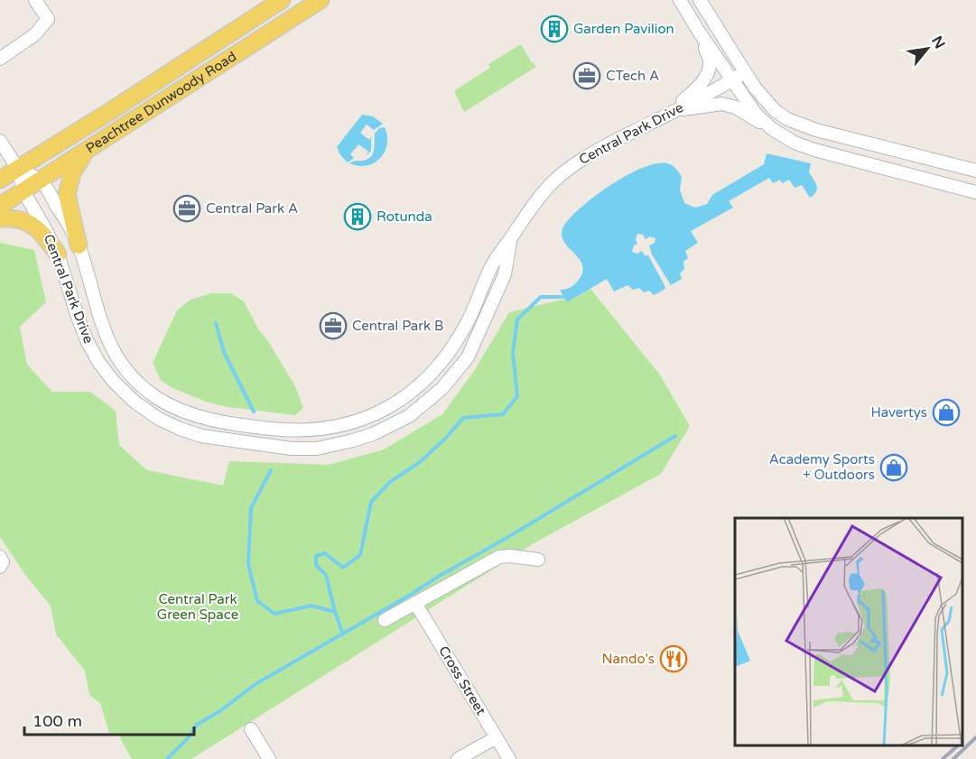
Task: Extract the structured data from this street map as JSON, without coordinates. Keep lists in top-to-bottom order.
{
  "streets": {
    "main road": ["Peachtree Dunwoody Road"],
    "street": ["Central Park Drive", "Cross Street"]
  },
  "crossings": [
    ["Peachtree Dunwoody Road", "Central Park Drive"]
  ],
  "parks": ["Central Park Green Space"],
  "places": {
    "building": ["Garden Pavilion", "Rotunda"],
    "office": ["CTech A", "Central Park A", "Central Park B"],
    "shop": ["Havertys", "Academy Sports + Outdoors"],
    "restaurant": ["Nando's"]
  },
  "scale_bar": "100 m",
  "north": "top right"
}
